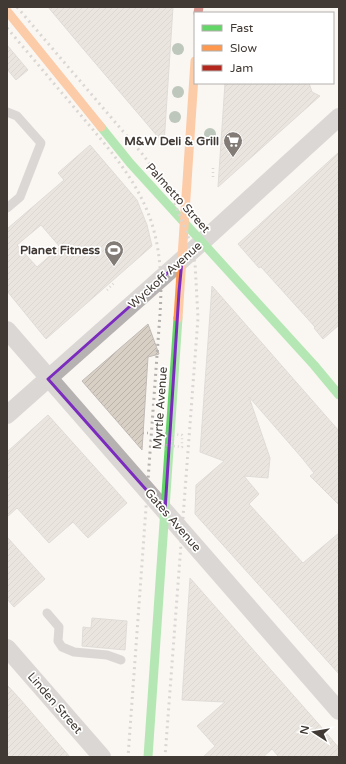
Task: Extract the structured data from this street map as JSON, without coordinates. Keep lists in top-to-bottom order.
{
  "streets": {
    "main road": ["Palmetto Street", "Myrtle Avenue"],
    "street": ["Wyckoff Avenue", "Gates Avenue", "Linden Street"]
  },
  "crossings": [
    ["Palmetto Street", "Wyckoff Avenue"],
    ["Palmetto Street", "Myrtle Avenue"],
    ["Wyckoff Avenue", "Myrtle Avenue"],
    ["Wyckoff Avenue", "Gates Avenue"],
    ["Myrtle Avenue", "Gates Avenue"]
  ],
  "places": {
    "supermarket": ["M&W Deli & Grill"],
    "sports": ["Planet Fitness"]
  },
  "legend": ["Fast", "Slow", "Jam"],
  "north": "left"
}
